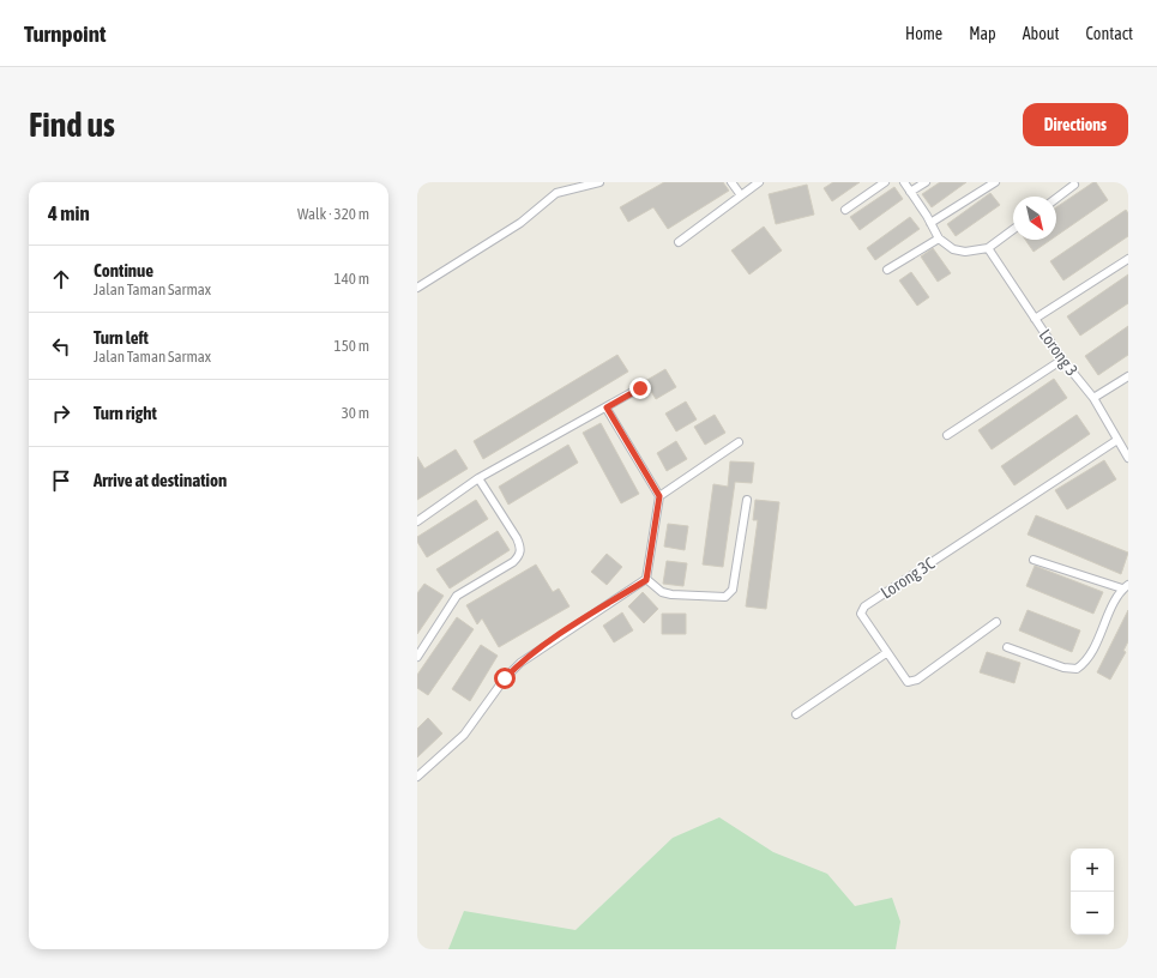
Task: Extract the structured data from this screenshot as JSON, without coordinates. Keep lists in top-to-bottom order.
{
  "streets": {
    "street": ["Lorong 3", "Lorong 3C"]
  },
  "crossings": [
    ["Lorong 3", "Lorong 3C"]
  ],
  "north": "bottom right",
  "page": {
    "header": "Turnpoint",
    "nav": [
      "Home",
      "Map",
      "About",
      "Contact"
    ],
    "buttons": "Directions",
    "title": "Find us",
    "heading": ["4 min", "Walk · 320 m"],
    "list": [
      ["Continue", "Jalan Taman Sarmax", "140 m"],
      ["Turn left", "Jalan Taman Sarmax", "150 m"],
      ["Turn right", "30 m"],
      "Arrive at destination"
    ],
    "map_buttons": ["+", "−"]
  }
}
